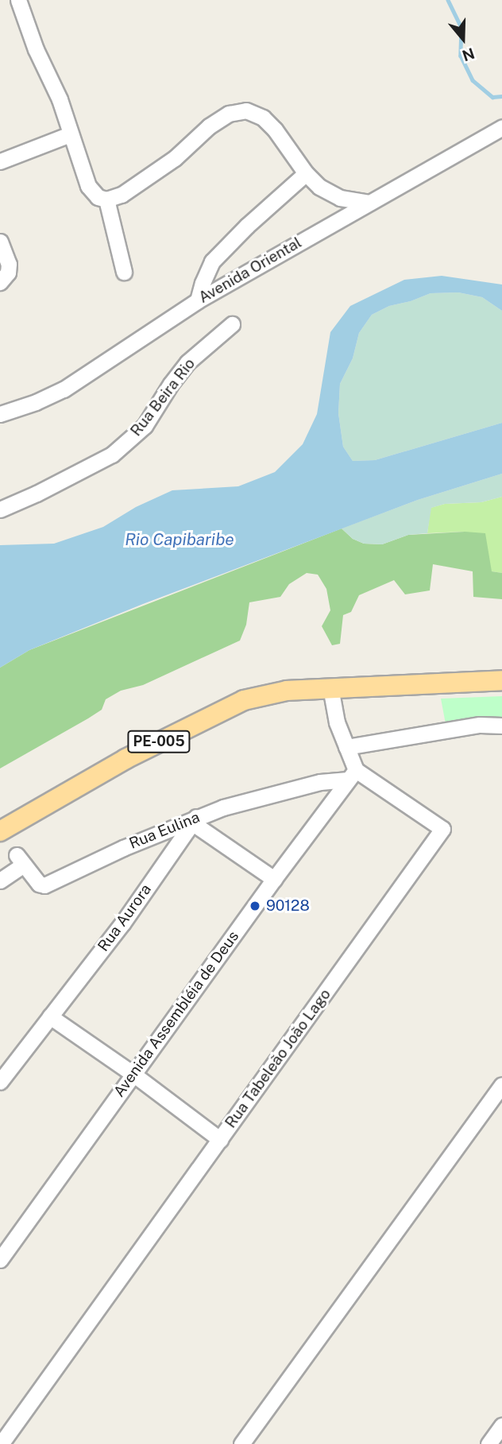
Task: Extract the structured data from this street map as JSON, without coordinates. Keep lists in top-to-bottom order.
{
  "streets": {
    "main road": ["PE-005"],
    "street": [
      "Avenida Oriental",
      "Rua Beira Rio",
      "Rua Eulina",
      "Rua Aurora",
      "Avenida Assembléia de Deus",
      "Rua Tabeleão João Lago"
    ]
  },
  "crossings": [
    ["Rua Eulina", "Rua Aurora"],
    ["Rua Eulina", "Avenida Assembléia de Deus"],
    ["Rua Eulina", "Rua Tabeleão João Lago"],
    ["Avenida Assembléia de Deus", "Rua Tabeleão João Lago"]
  ],
  "water": ["Rio Capibaribe"],
  "places": ["90128"],
  "north": "bottom"
}
